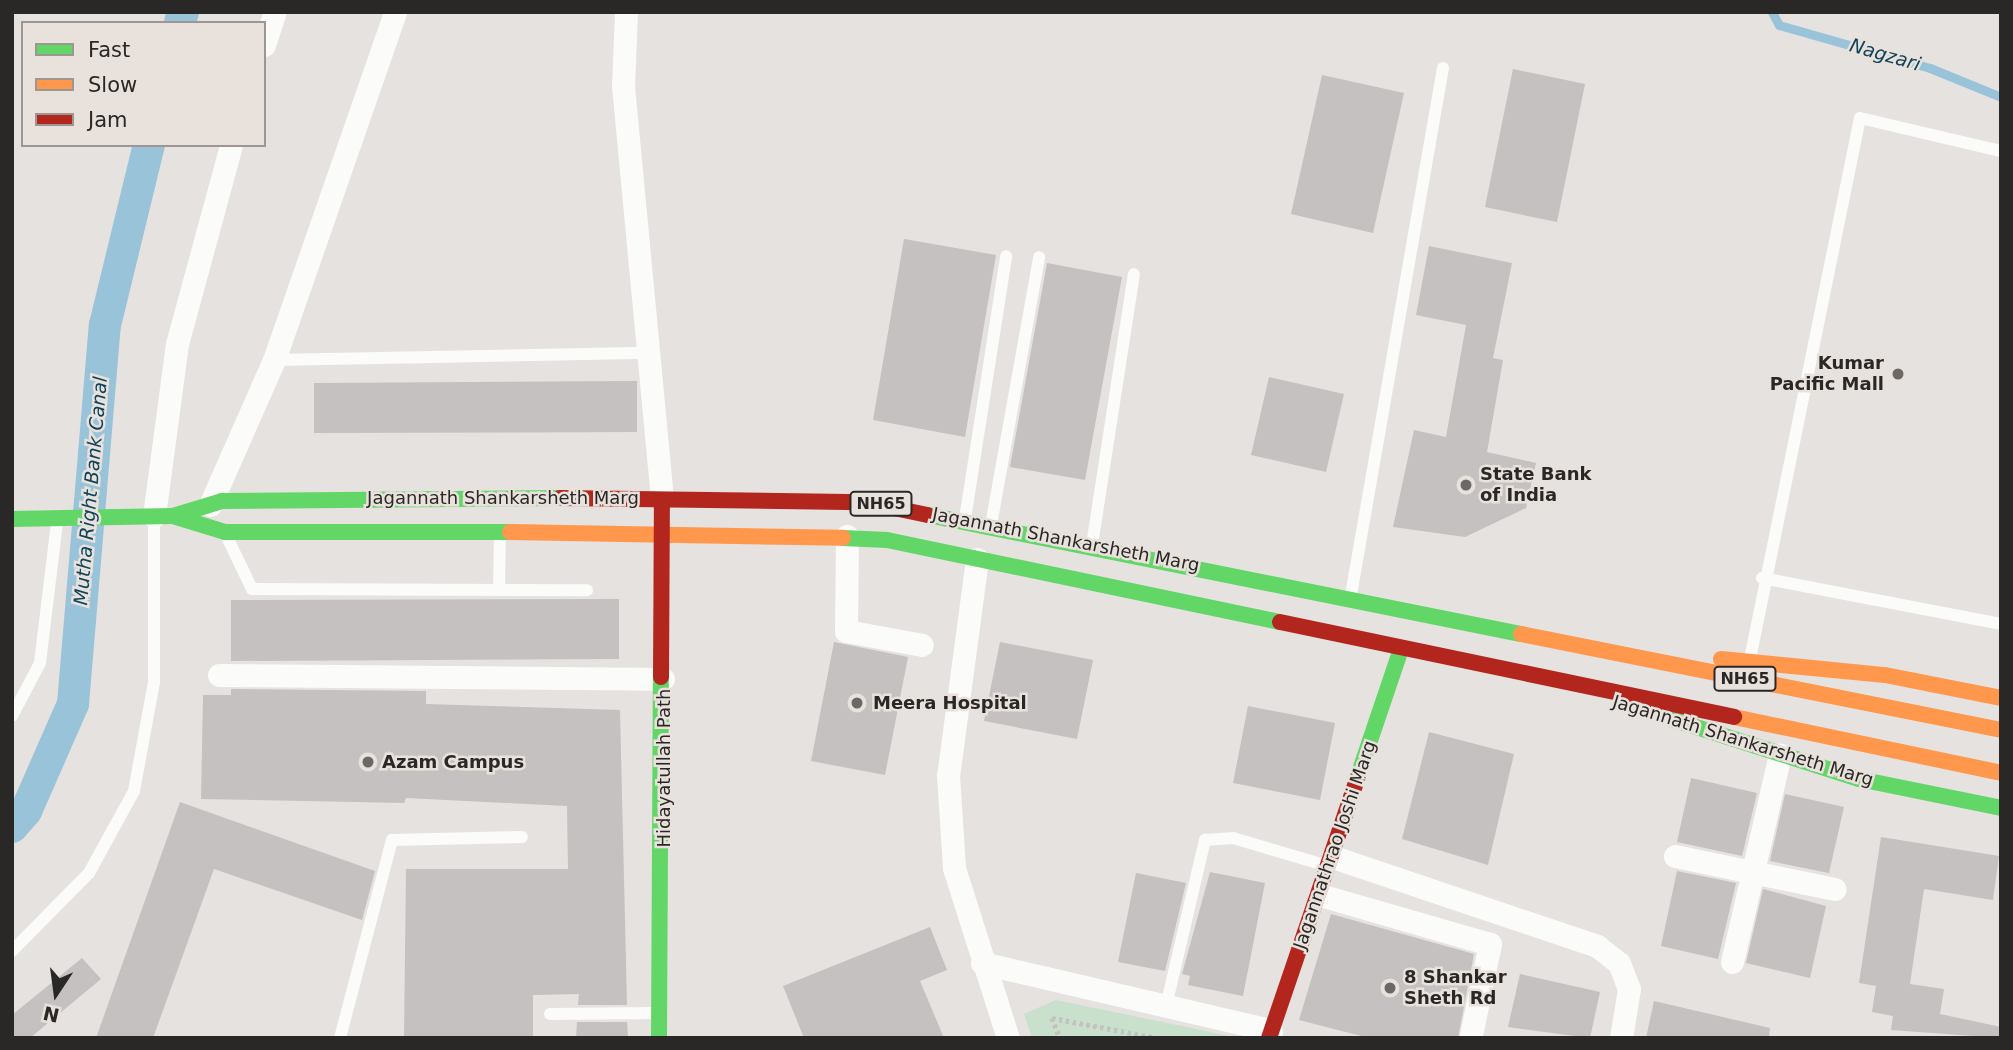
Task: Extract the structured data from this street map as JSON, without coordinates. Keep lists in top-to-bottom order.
{
  "streets": {
    "main road": [
      "Jagannath Shankarsheth Marg",
      "NH65",
      "Hidayatullah Path",
      "Jagannathrao Joshi Marg"
    ]
  },
  "crossings": [
    ["Jagannath Shankarsheth Marg", "Hidayatullah Path"],
    ["Jagannath Shankarsheth Marg", "Jagannathrao Joshi Marg"]
  ],
  "water": ["Nagzari", "Mutha Right Bank Canal"],
  "places": [
    "Kumar Pacific Mall",
    "State Bank of India",
    "Meera Hospital",
    "Azam Campus",
    "8 Shankar Sheth Rd"
  ],
  "legend": ["Fast", "Slow", "Jam"],
  "north": "bottom"
}
